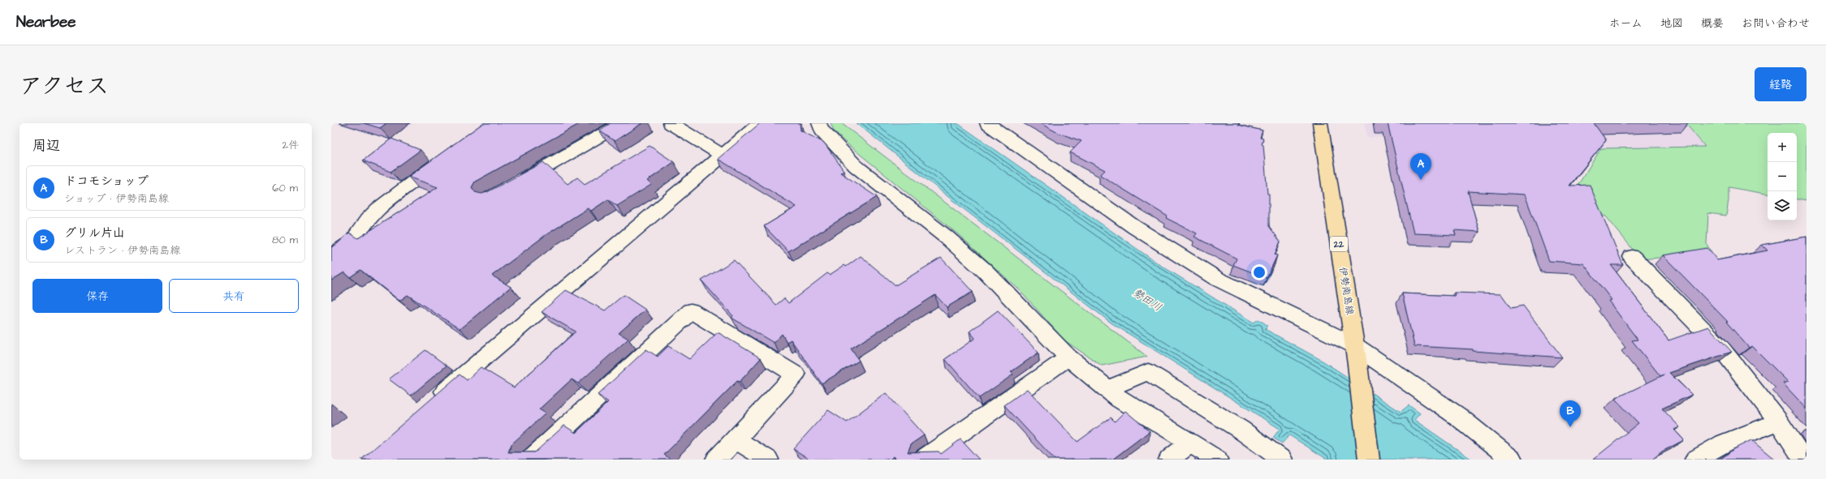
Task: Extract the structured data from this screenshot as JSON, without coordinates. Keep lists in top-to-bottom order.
{
  "streets": {
    "main road": ["22", "伊勢南島線"]
  },
  "water": ["勢田川"],
  "page": {
    "header": "Nearbee",
    "nav": [
      "ホーム",
      "地図",
      "概要",
      "お問い合わせ"
    ],
    "title": "アクセス",
    "buttons": [
      "経路",
      ["保存", "共有"]
    ],
    "heading": ["周辺", "2件"],
    "map_buttons": ["+", "−"],
    "pins": ["A", "B"],
    "list": [
      {
        "mark": "A",
        "name": "ドコモショップ",
        "note": "ショップ · 伊勢南島線",
        "value": "60 m"
      },
      {
        "mark": "B",
        "name": "グリル片山",
        "note": "レストラン · 伊勢南島線",
        "value": "80 m"
      }
    ]
  }
}
